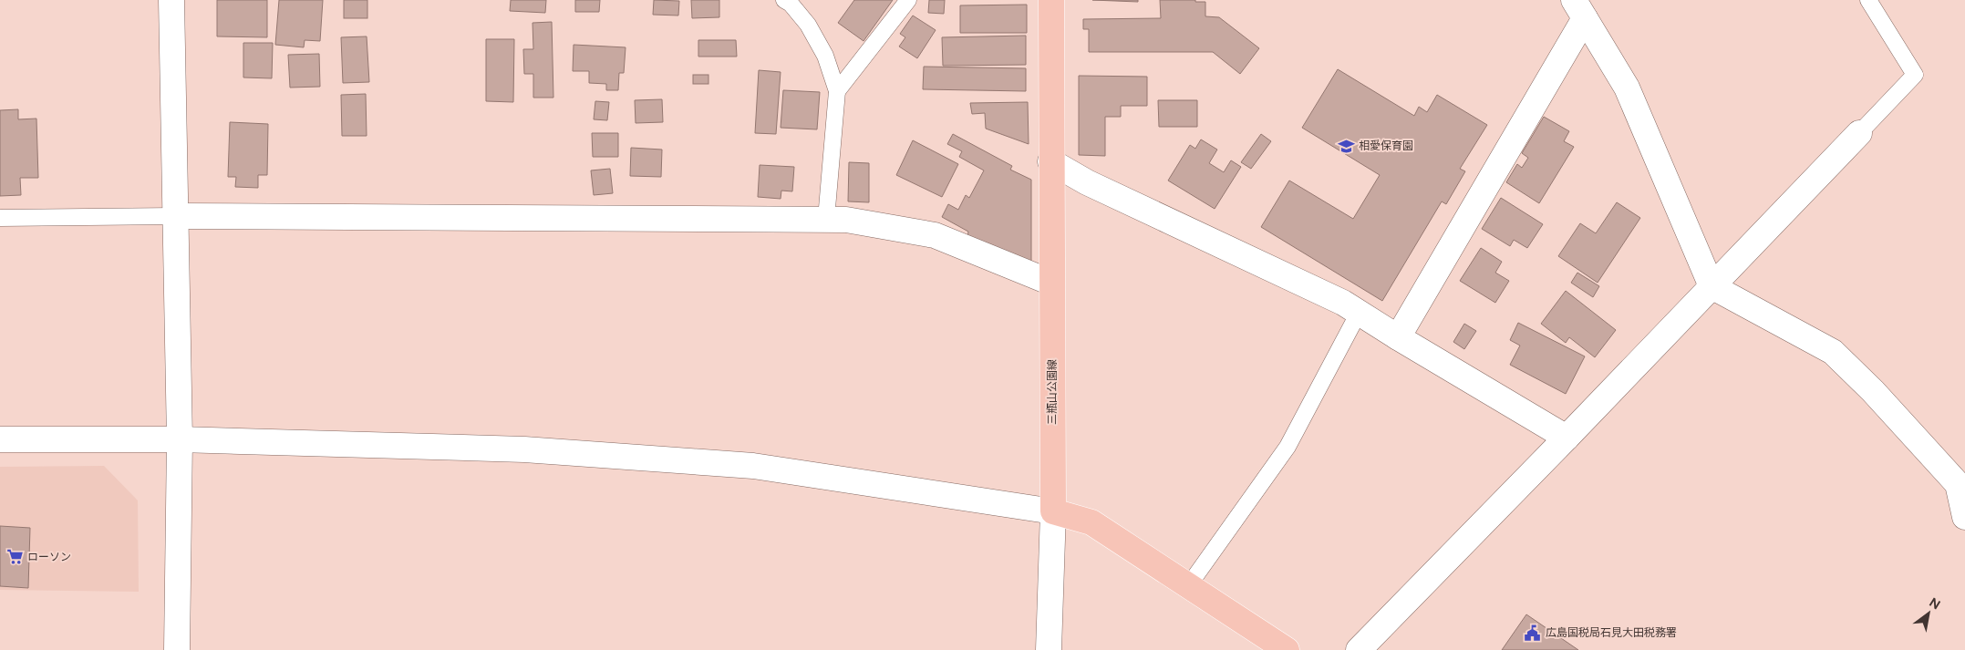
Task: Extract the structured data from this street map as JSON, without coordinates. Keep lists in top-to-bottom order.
{
  "streets": {
    "main road": ["三瓶山公園線"]
  },
  "places": {
    "school or university": ["相愛保育園"],
    "supermarket": ["ローソン"],
    "public building": ["広島国税局石見大田税務署"]
  },
  "north": "top right"
}
